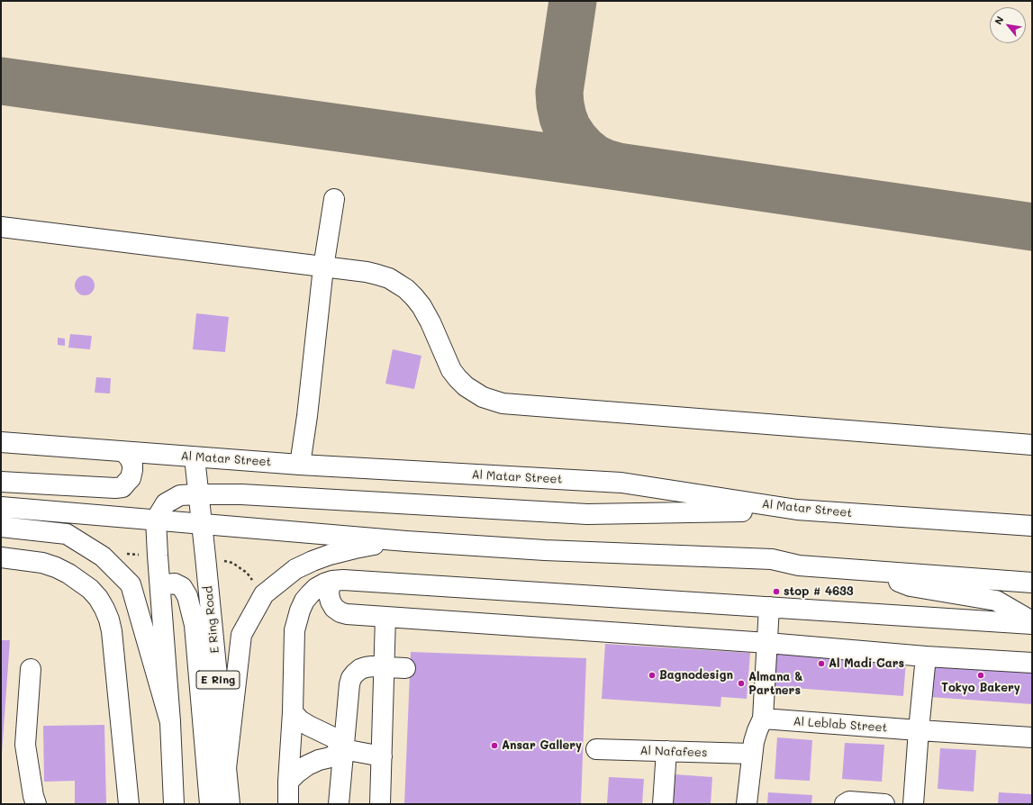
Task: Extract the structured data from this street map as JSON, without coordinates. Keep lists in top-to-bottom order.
{
  "streets": {
    "main road": [
      "Al Matar Street",
      "E Ring Road",
      "E Ring",
      "Al Leblab Street",
      "Al Nafafees"
    ]
  },
  "crossings": [
    ["Al Matar Street", "E Ring Road"]
  ],
  "places": [
    "stop # 4633",
    "Al Madi Cars",
    "Bagnodesign",
    "Tokyo Bakery",
    "Almana & Partners",
    "Ansar Gallery"
  ],
  "north": "top left"
}
